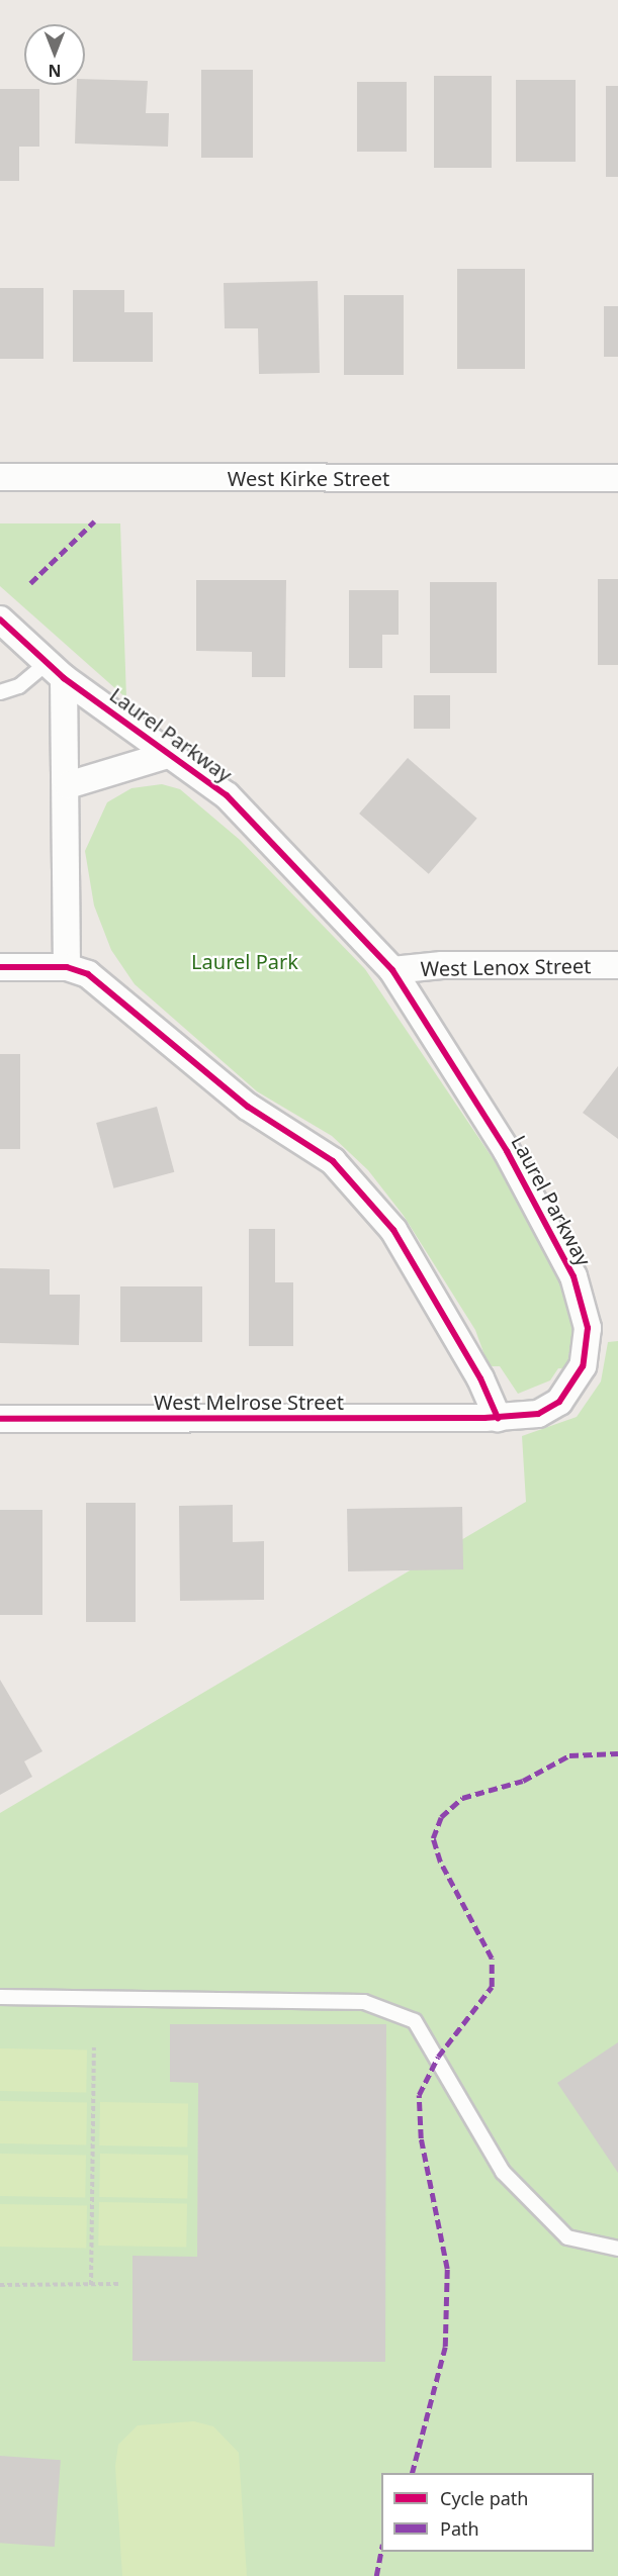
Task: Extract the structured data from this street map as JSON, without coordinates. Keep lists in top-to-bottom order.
{
  "streets": {
    "street": [
      "West Kirke Street",
      "Laurel Parkway",
      "West Lenox Street",
      "West Melrose Street"
    ]
  },
  "crossings": [
    ["Laurel Parkway", "West Lenox Street"],
    ["Laurel Parkway", "West Melrose Street"]
  ],
  "parks": ["Laurel Park"],
  "legend": ["Cycle path", "Path"],
  "north": "bottom"
}
